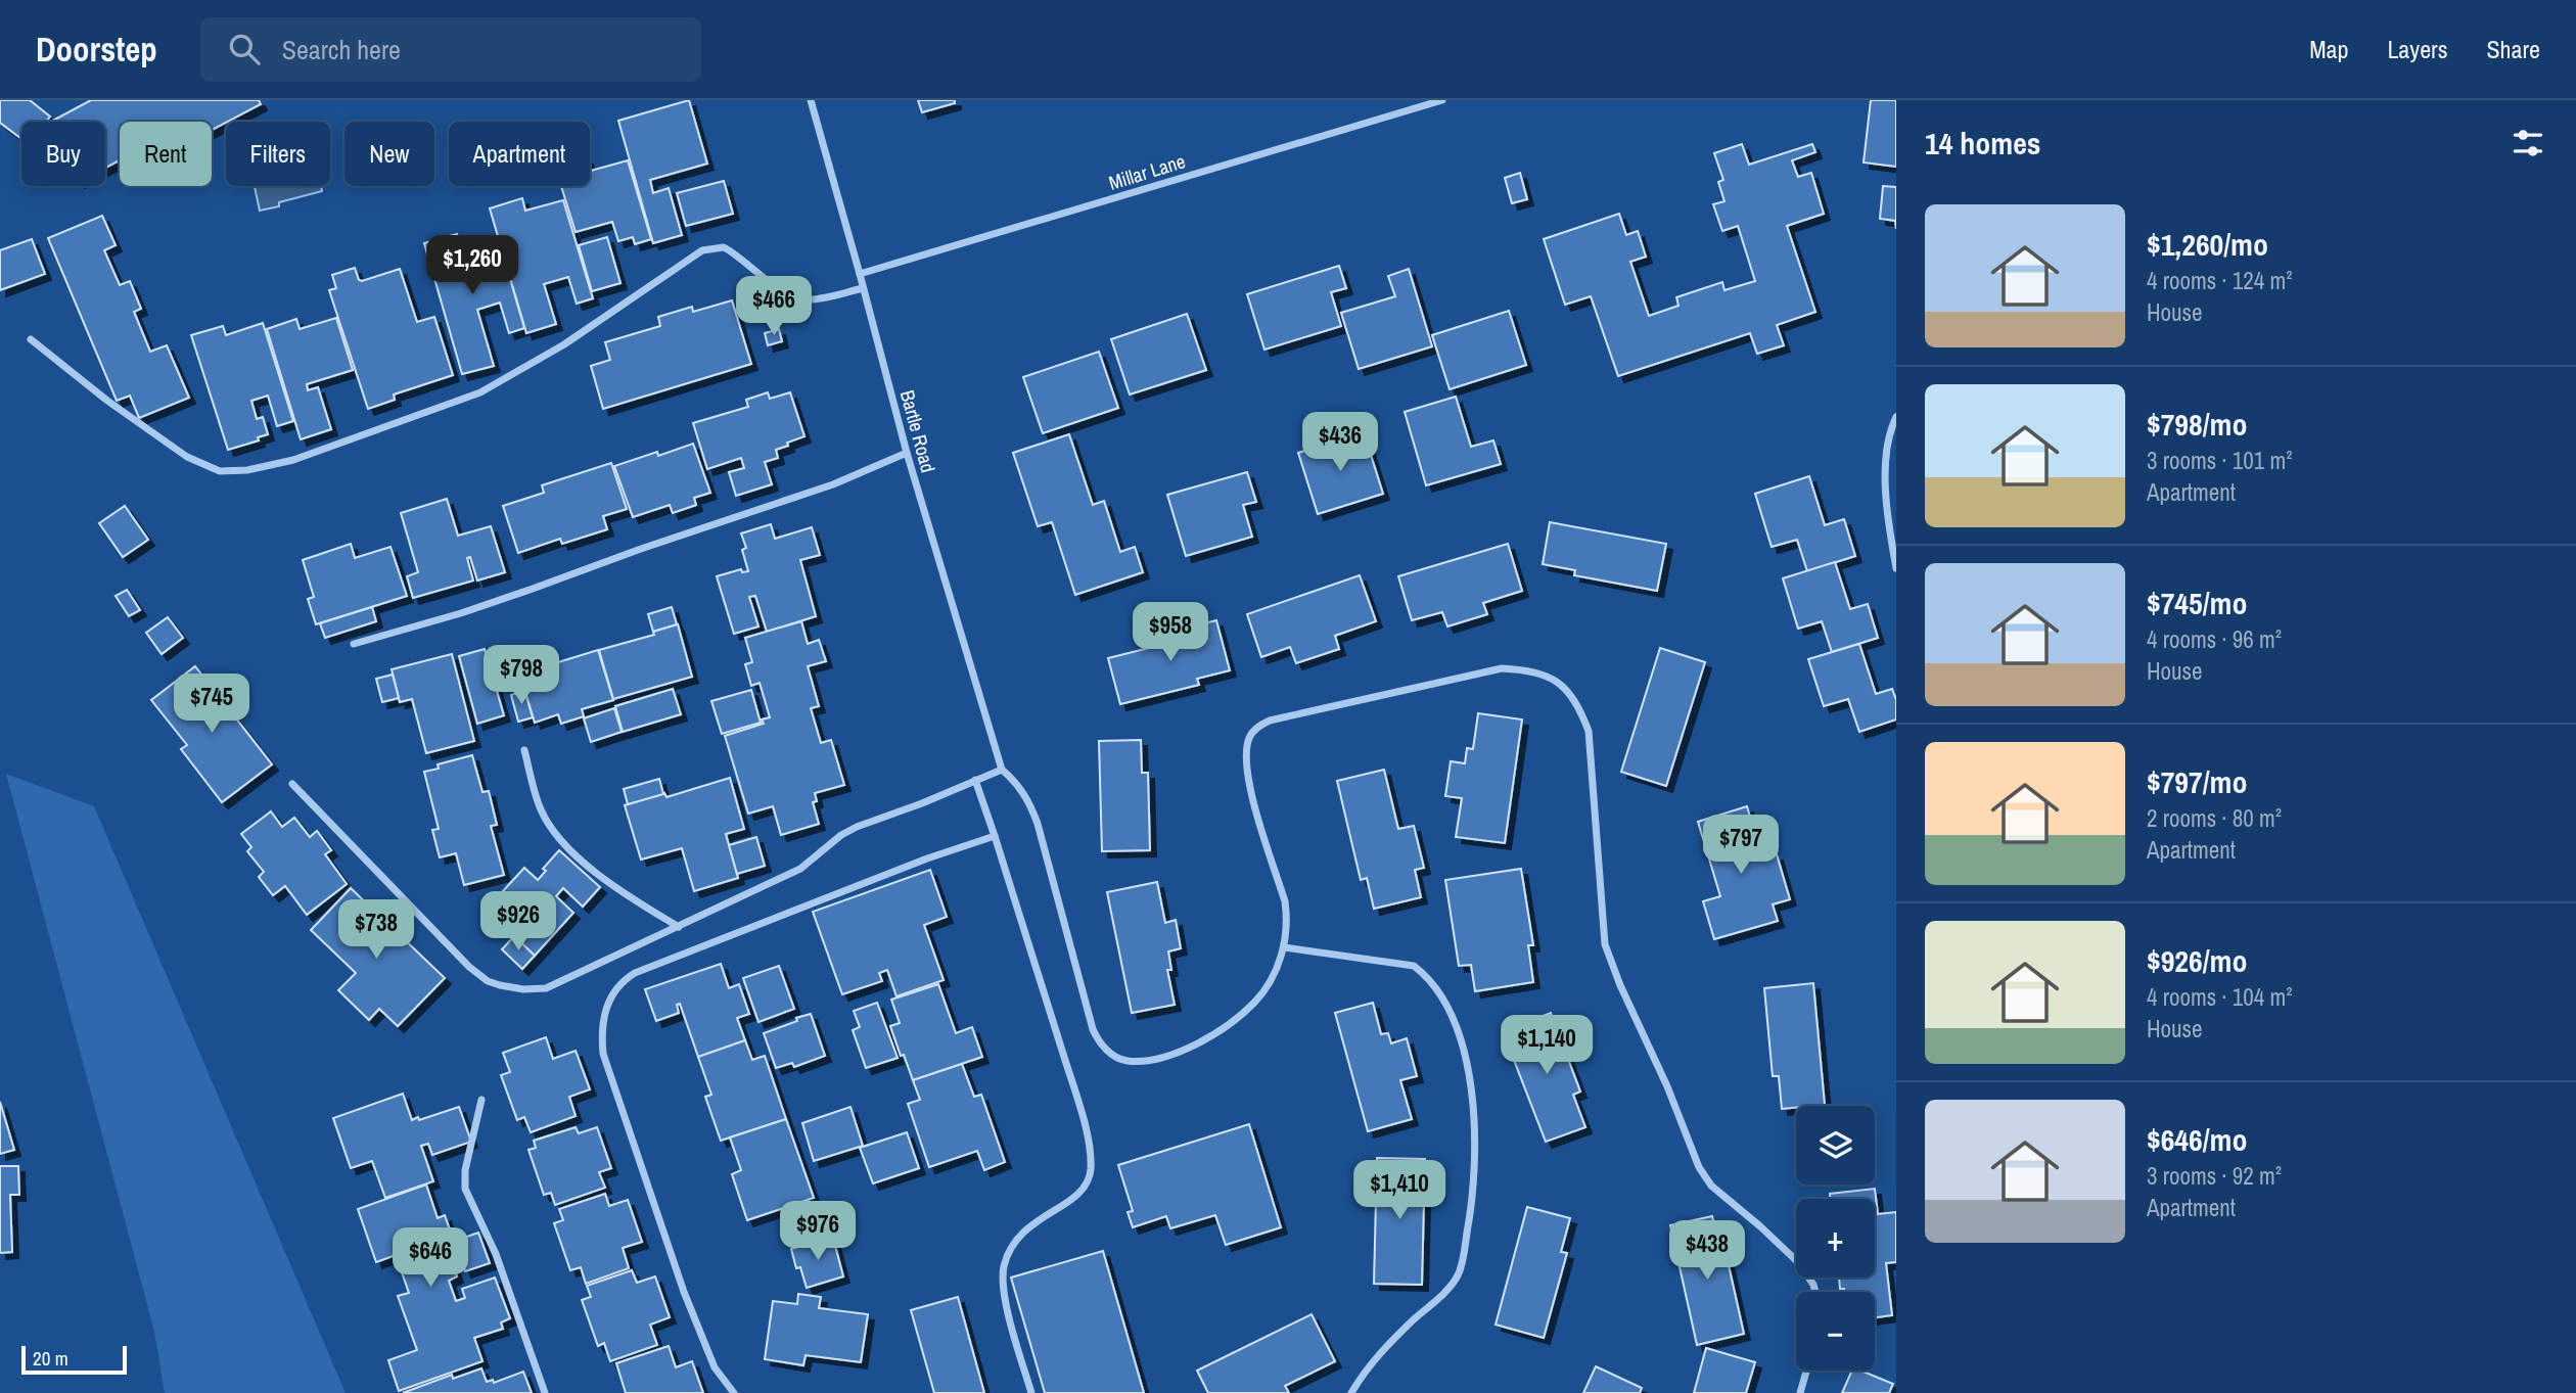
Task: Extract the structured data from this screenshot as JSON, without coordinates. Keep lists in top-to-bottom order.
{
  "streets": {
    "street": ["Millar Lane", "Bartle Road"]
  },
  "crossings": [
    ["Millar Lane", "Bartle Road"]
  ],
  "scale_bar": "20 m",
  "page": {
    "header": "Doorstep",
    "search": "Search here",
    "nav": ["Map", "Layers", "Share"],
    "heading": "14 homes",
    "chip": [
      "Buy",
      "Rent",
      "Filters",
      "New",
      "Apartment"
    ],
    "list": [
      {
        "name": "$1,260/mo",
        "note": "4 rooms · 124 m² · House"
      },
      {
        "name": "$798/mo",
        "note": "3 rooms · 101 m² · Apartment"
      },
      {
        "name": "$745/mo",
        "note": "4 rooms · 96 m² · House"
      },
      {
        "name": "$797/mo",
        "note": "2 rooms · 80 m² · Apartment"
      },
      {
        "name": "$926/mo",
        "note": "4 rooms · 104 m² · House"
      },
      {
        "name": "$646/mo",
        "note": "3 rooms · 92 m² · Apartment"
      }
    ],
    "price": [
      "$1,260",
      "$466",
      "$436",
      "$958",
      "$798",
      "$745",
      "$797",
      "$926",
      "$738",
      "$1,140",
      "$1,410",
      "$976",
      "$438",
      "$646"
    ],
    "map_buttons": ["+", "−"],
    "scale": "20 m"
  }
}
